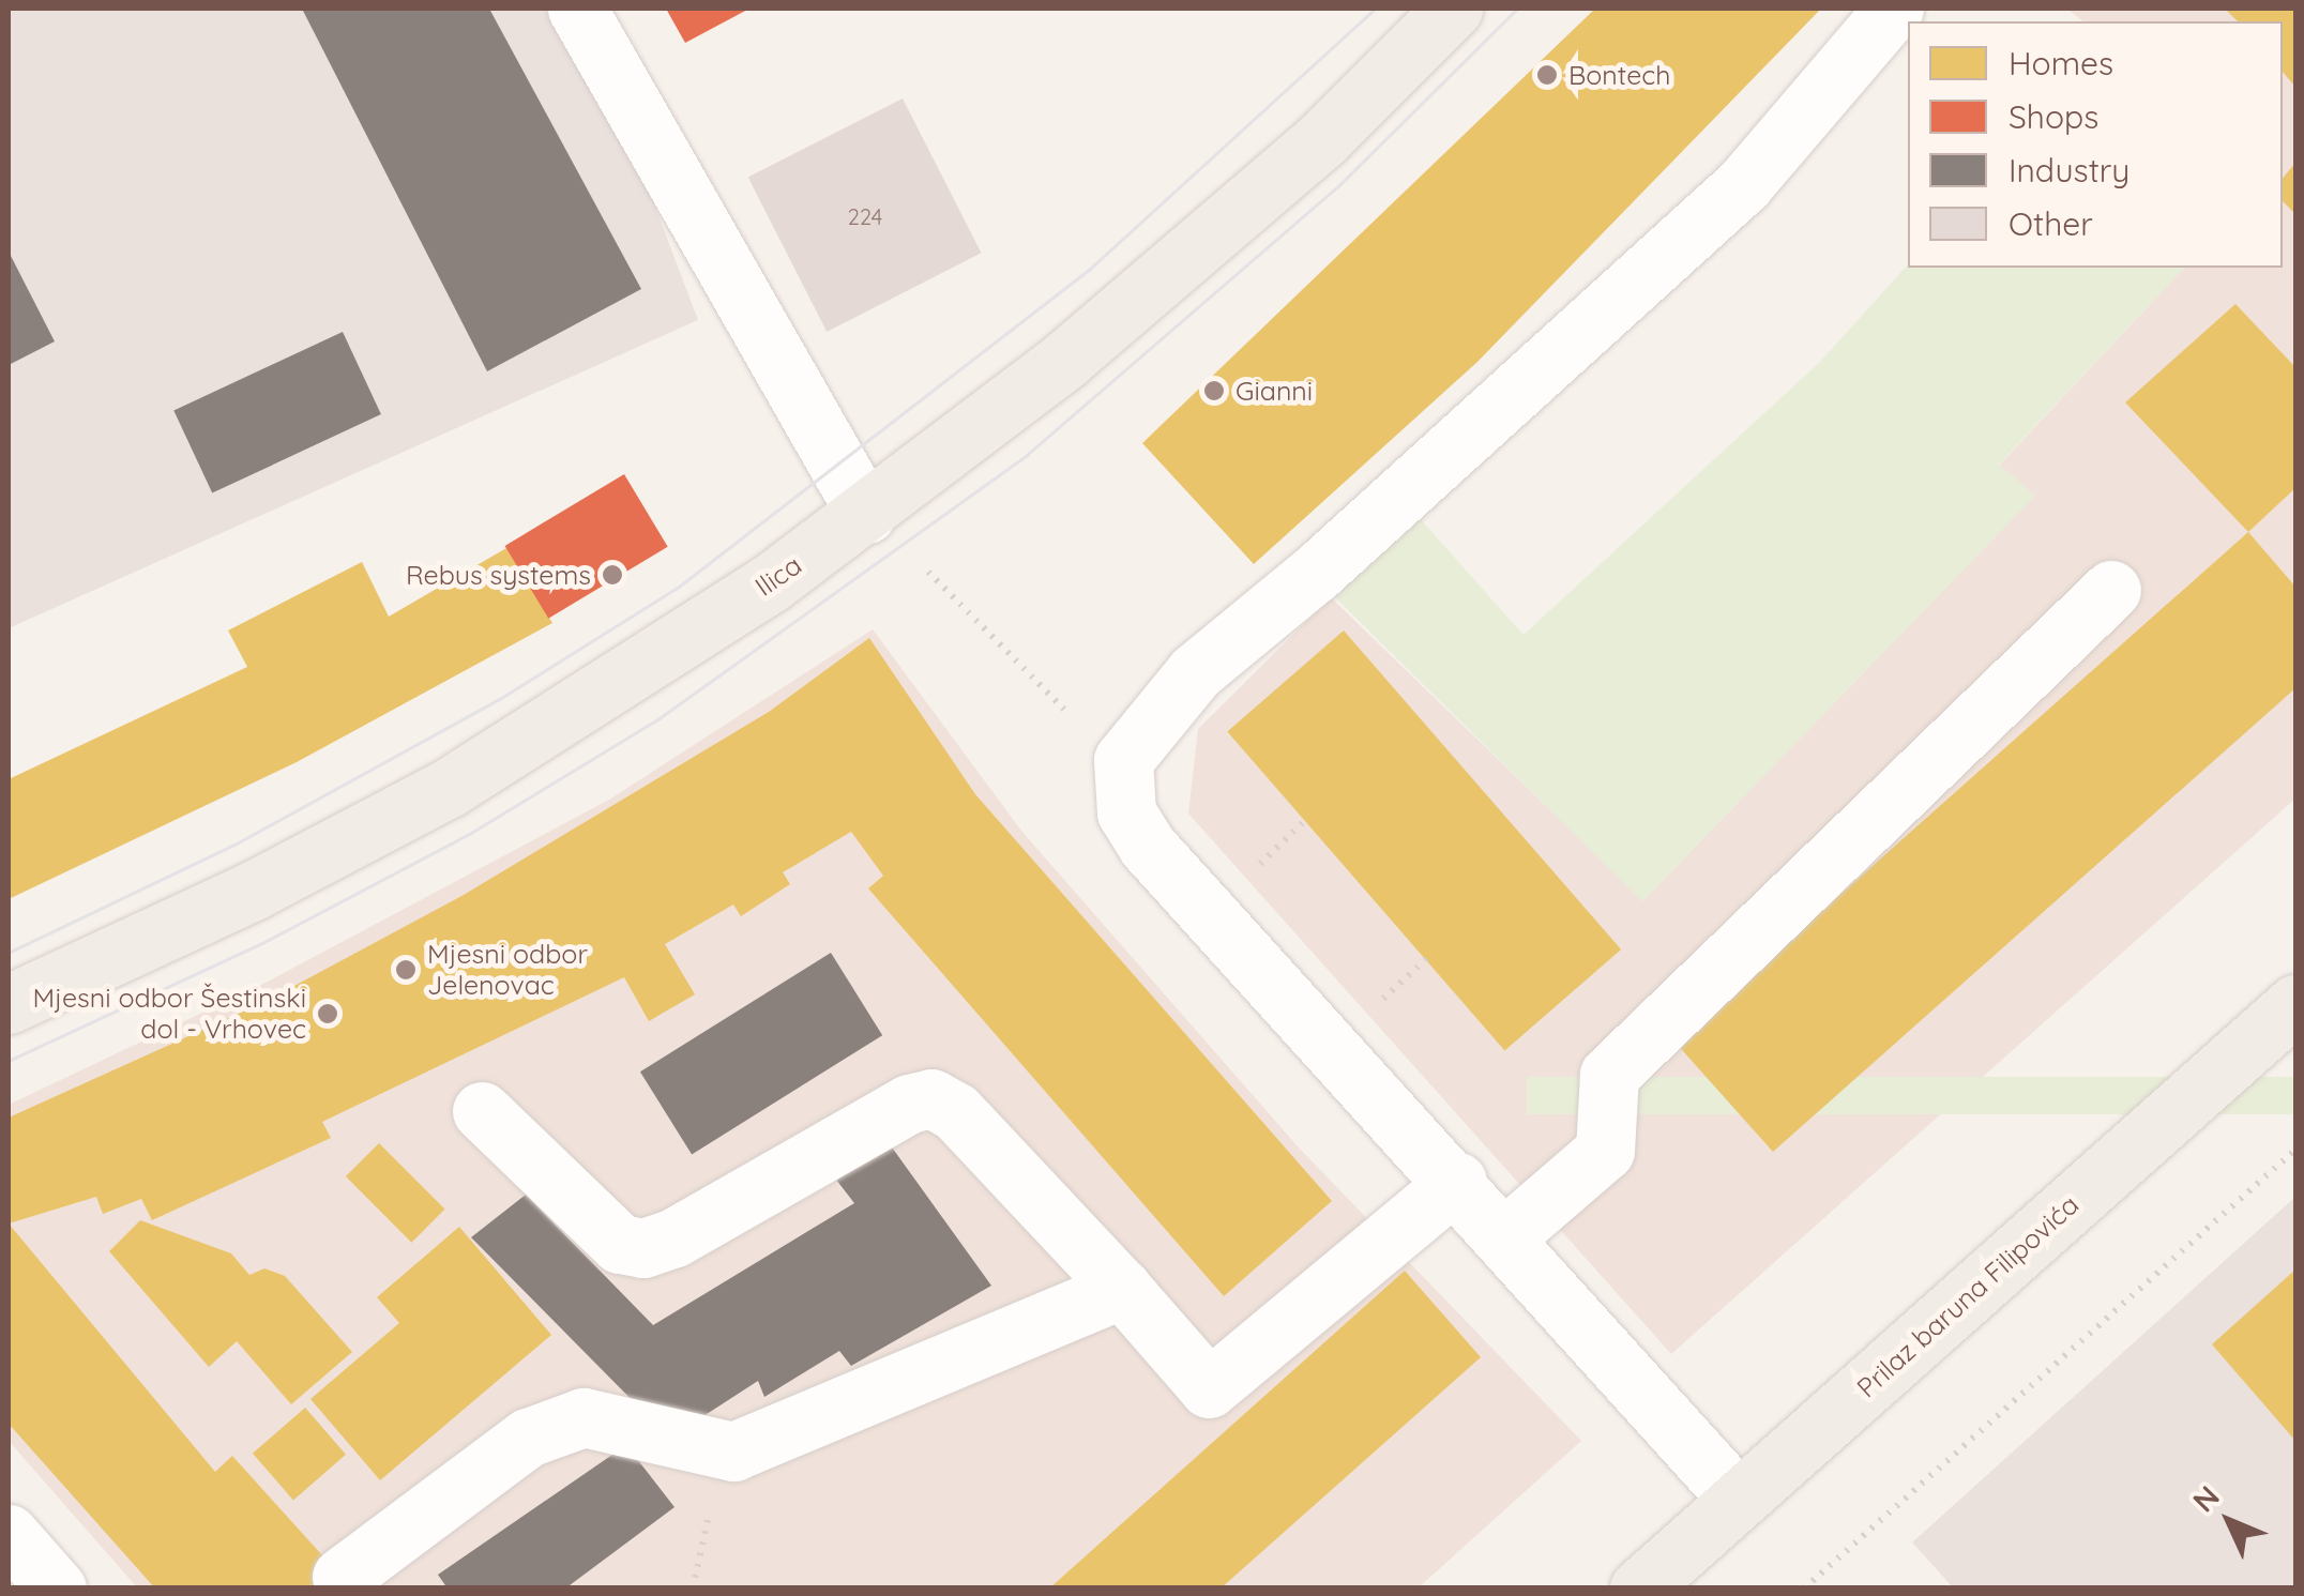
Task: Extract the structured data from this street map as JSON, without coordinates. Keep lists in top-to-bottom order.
{
  "streets": {
    "main road": ["Ilica", "Prilaz baruna Filipovića"]
  },
  "places": [
    "Bontech",
    "Gianni",
    "Rebus systems",
    "Mjesni odbor Jelenovac",
    "Mjesni odbor Šestinski dol - Vrhovec"
  ],
  "house_numbers": ["224"],
  "legend": [
    "Homes",
    "Shops",
    "Industry",
    "Other"
  ],
  "north": "top left"
}
